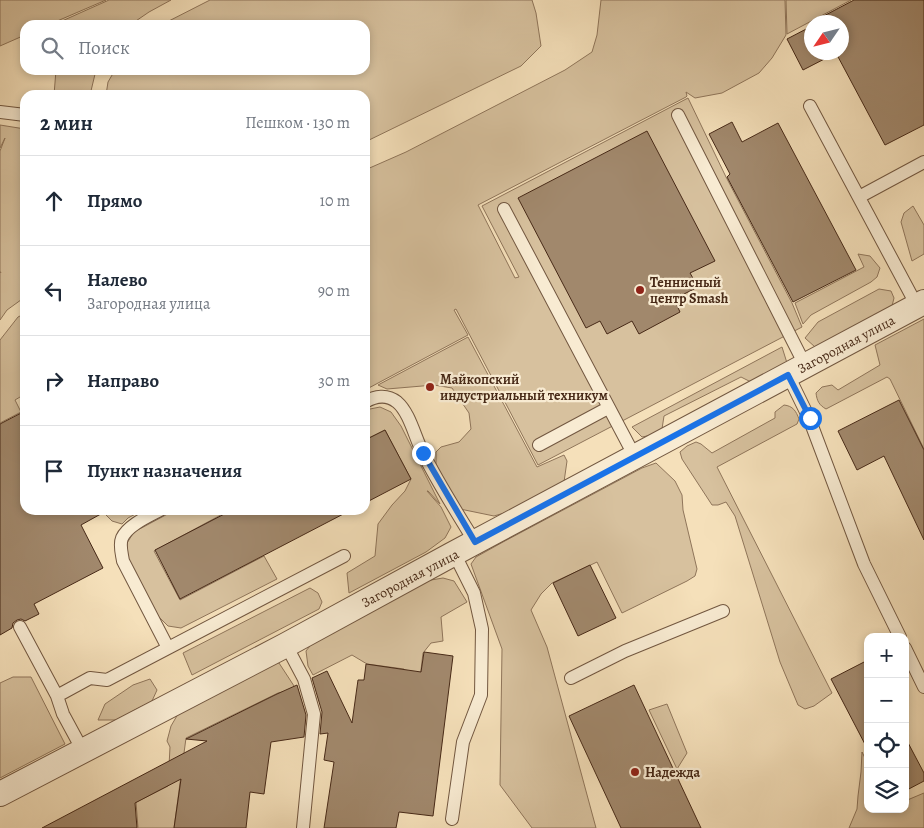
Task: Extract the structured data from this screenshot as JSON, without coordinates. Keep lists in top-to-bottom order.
{
  "streets": {
    "street": ["Загородная улица"]
  },
  "places": ["Теннисный центр Smash", "Майкопский индустриальный техникум", "Надежда"],
  "north": "bottom left",
  "page": {
    "search": "Поиск",
    "heading": ["2 мин", "Пешком · 130 m"],
    "list": [
      ["Прямо", "10 m"],
      ["Налево", "Загородная улица", "90 m"],
      ["Направо", "30 m"],
      "Пункт назначения"
    ],
    "map_buttons": ["+", "−"]
  }
}
